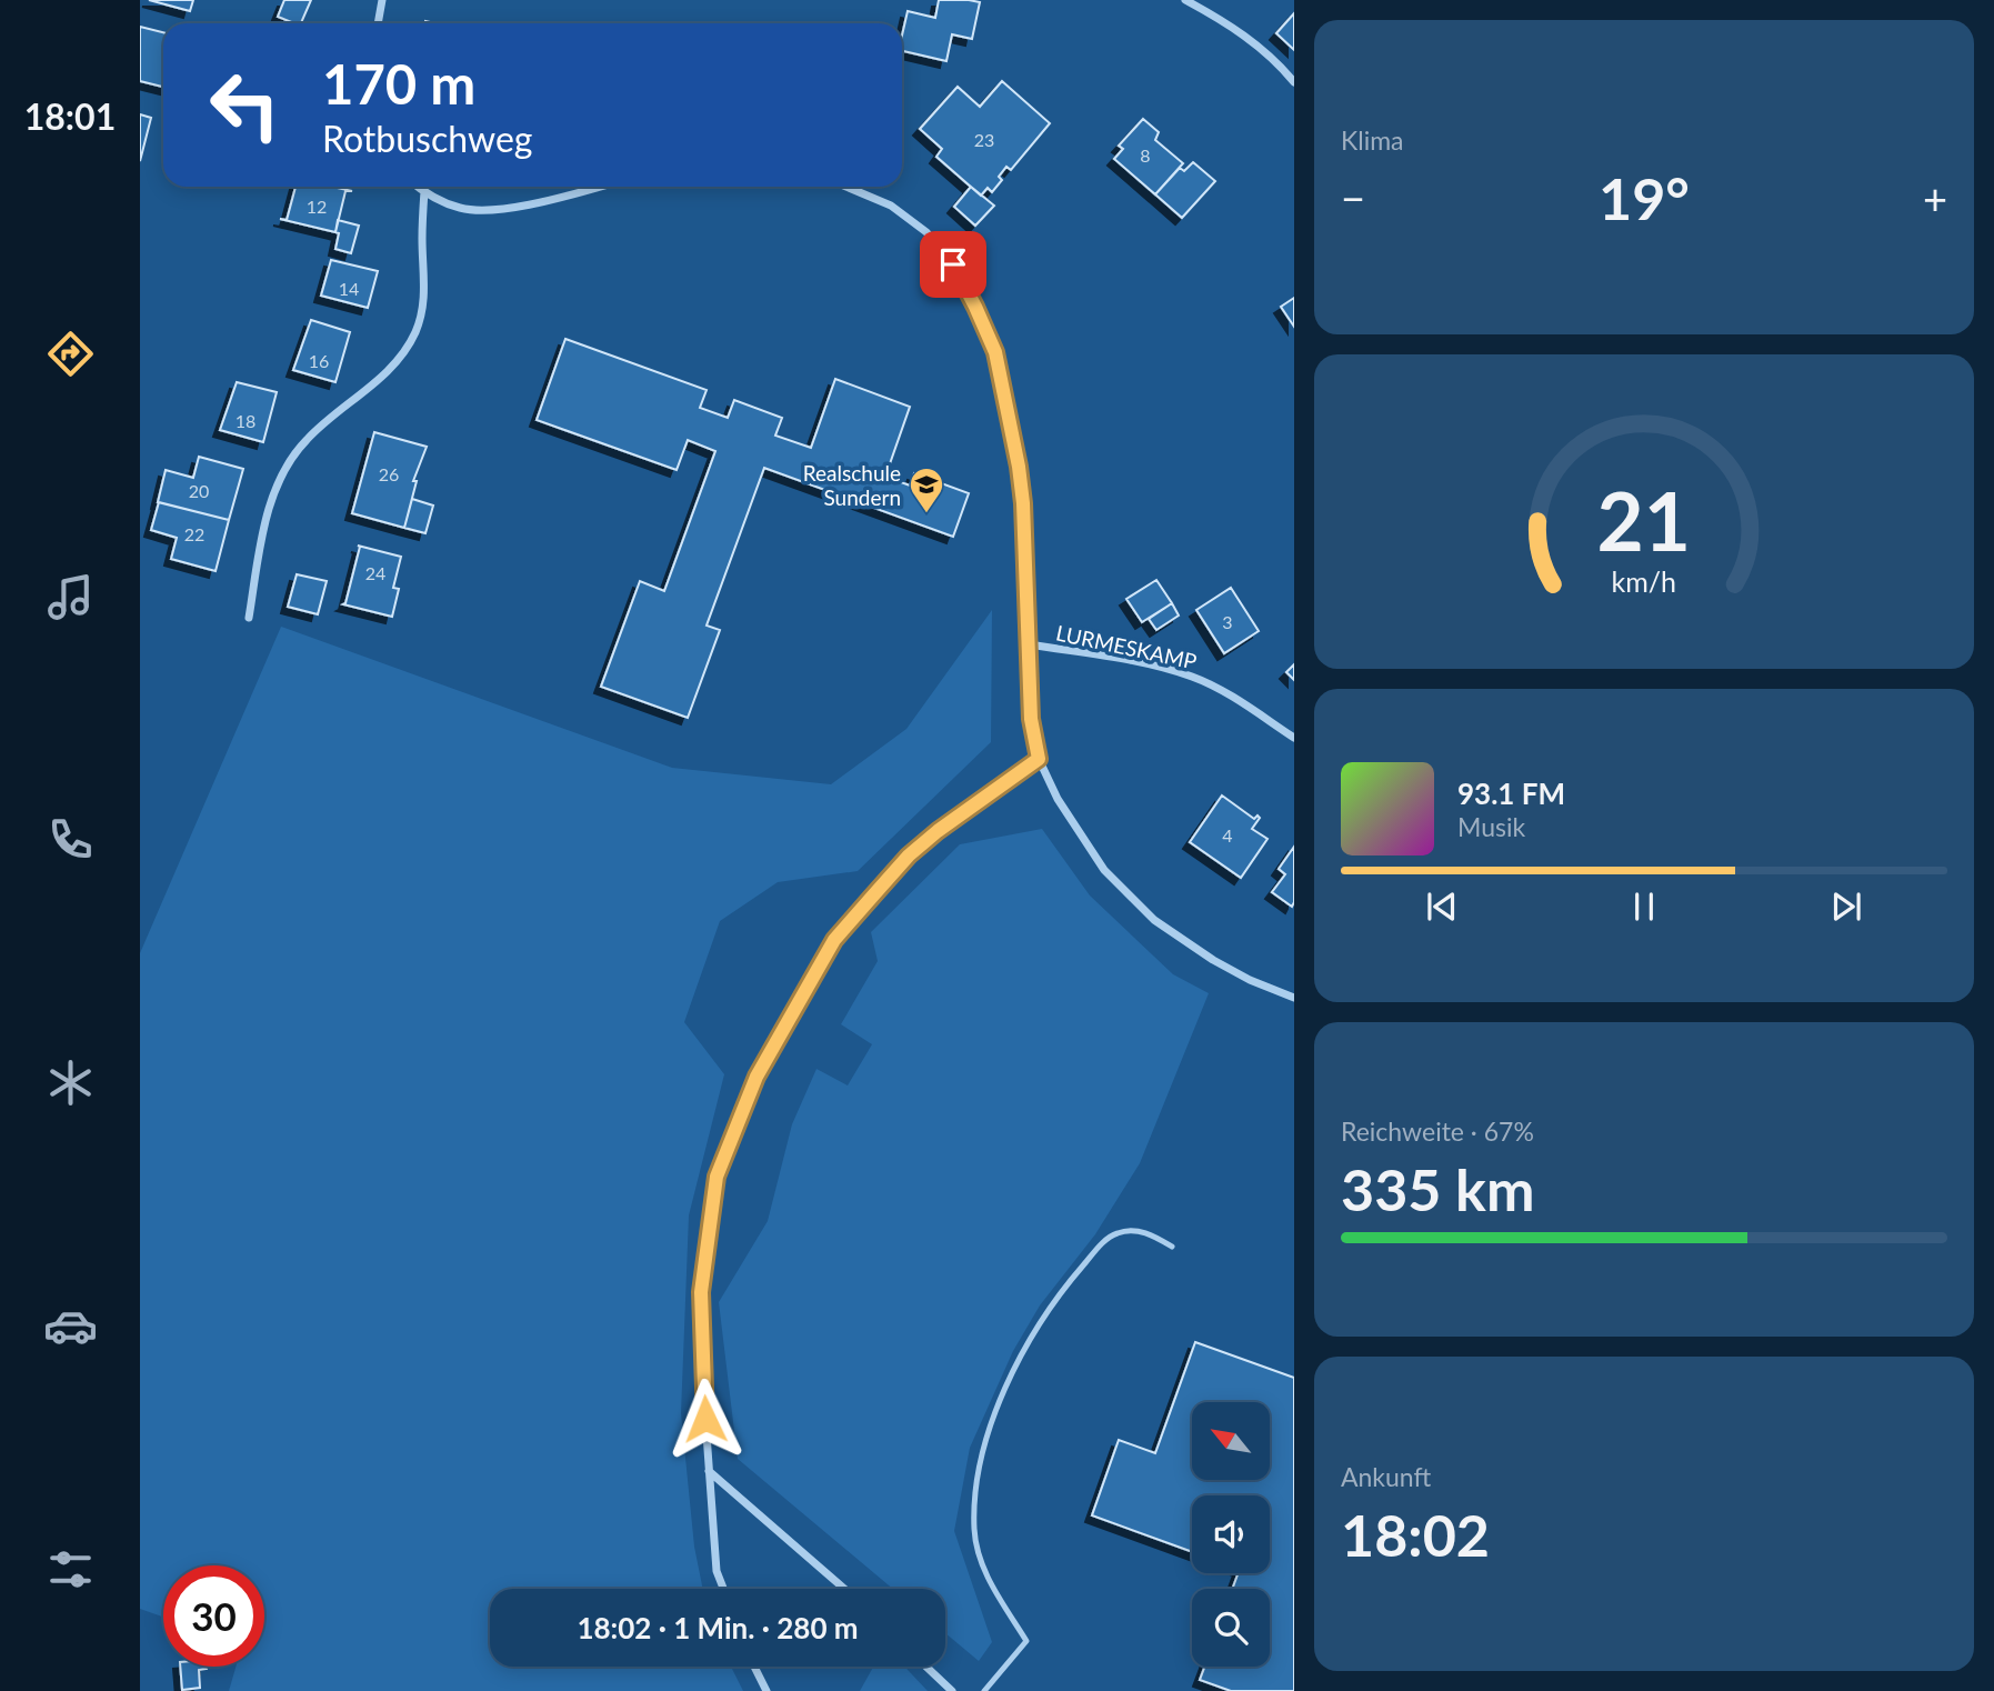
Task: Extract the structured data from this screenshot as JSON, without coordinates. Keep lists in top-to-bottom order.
{
  "streets": {
    "street": ["LURMESKAMP"]
  },
  "places": {
    "school or university": ["Realschule Sundern"]
  },
  "house_numbers": [
    "23",
    "8",
    "12",
    "14",
    "16",
    "18",
    "26",
    "20",
    "22",
    "24",
    "3",
    "4"
  ],
  "north": "top left",
  "page": {
    "tabs": "18:01",
    "tile": [
      "Klima",
      ["Reichweite · 67%", "335 km"],
      ["Ankunft", "18:02"]
    ],
    "turn": ["170 m", "Rotbuschweg"],
    "heat": ["−", "19°", "+"],
    "song": ["93.1 FM", "Musik"],
    "limit": "30",
    "trip": "18:02 · 1 Min. · 280 m",
    "gauge": ["21", "km/h"]
  }
}
